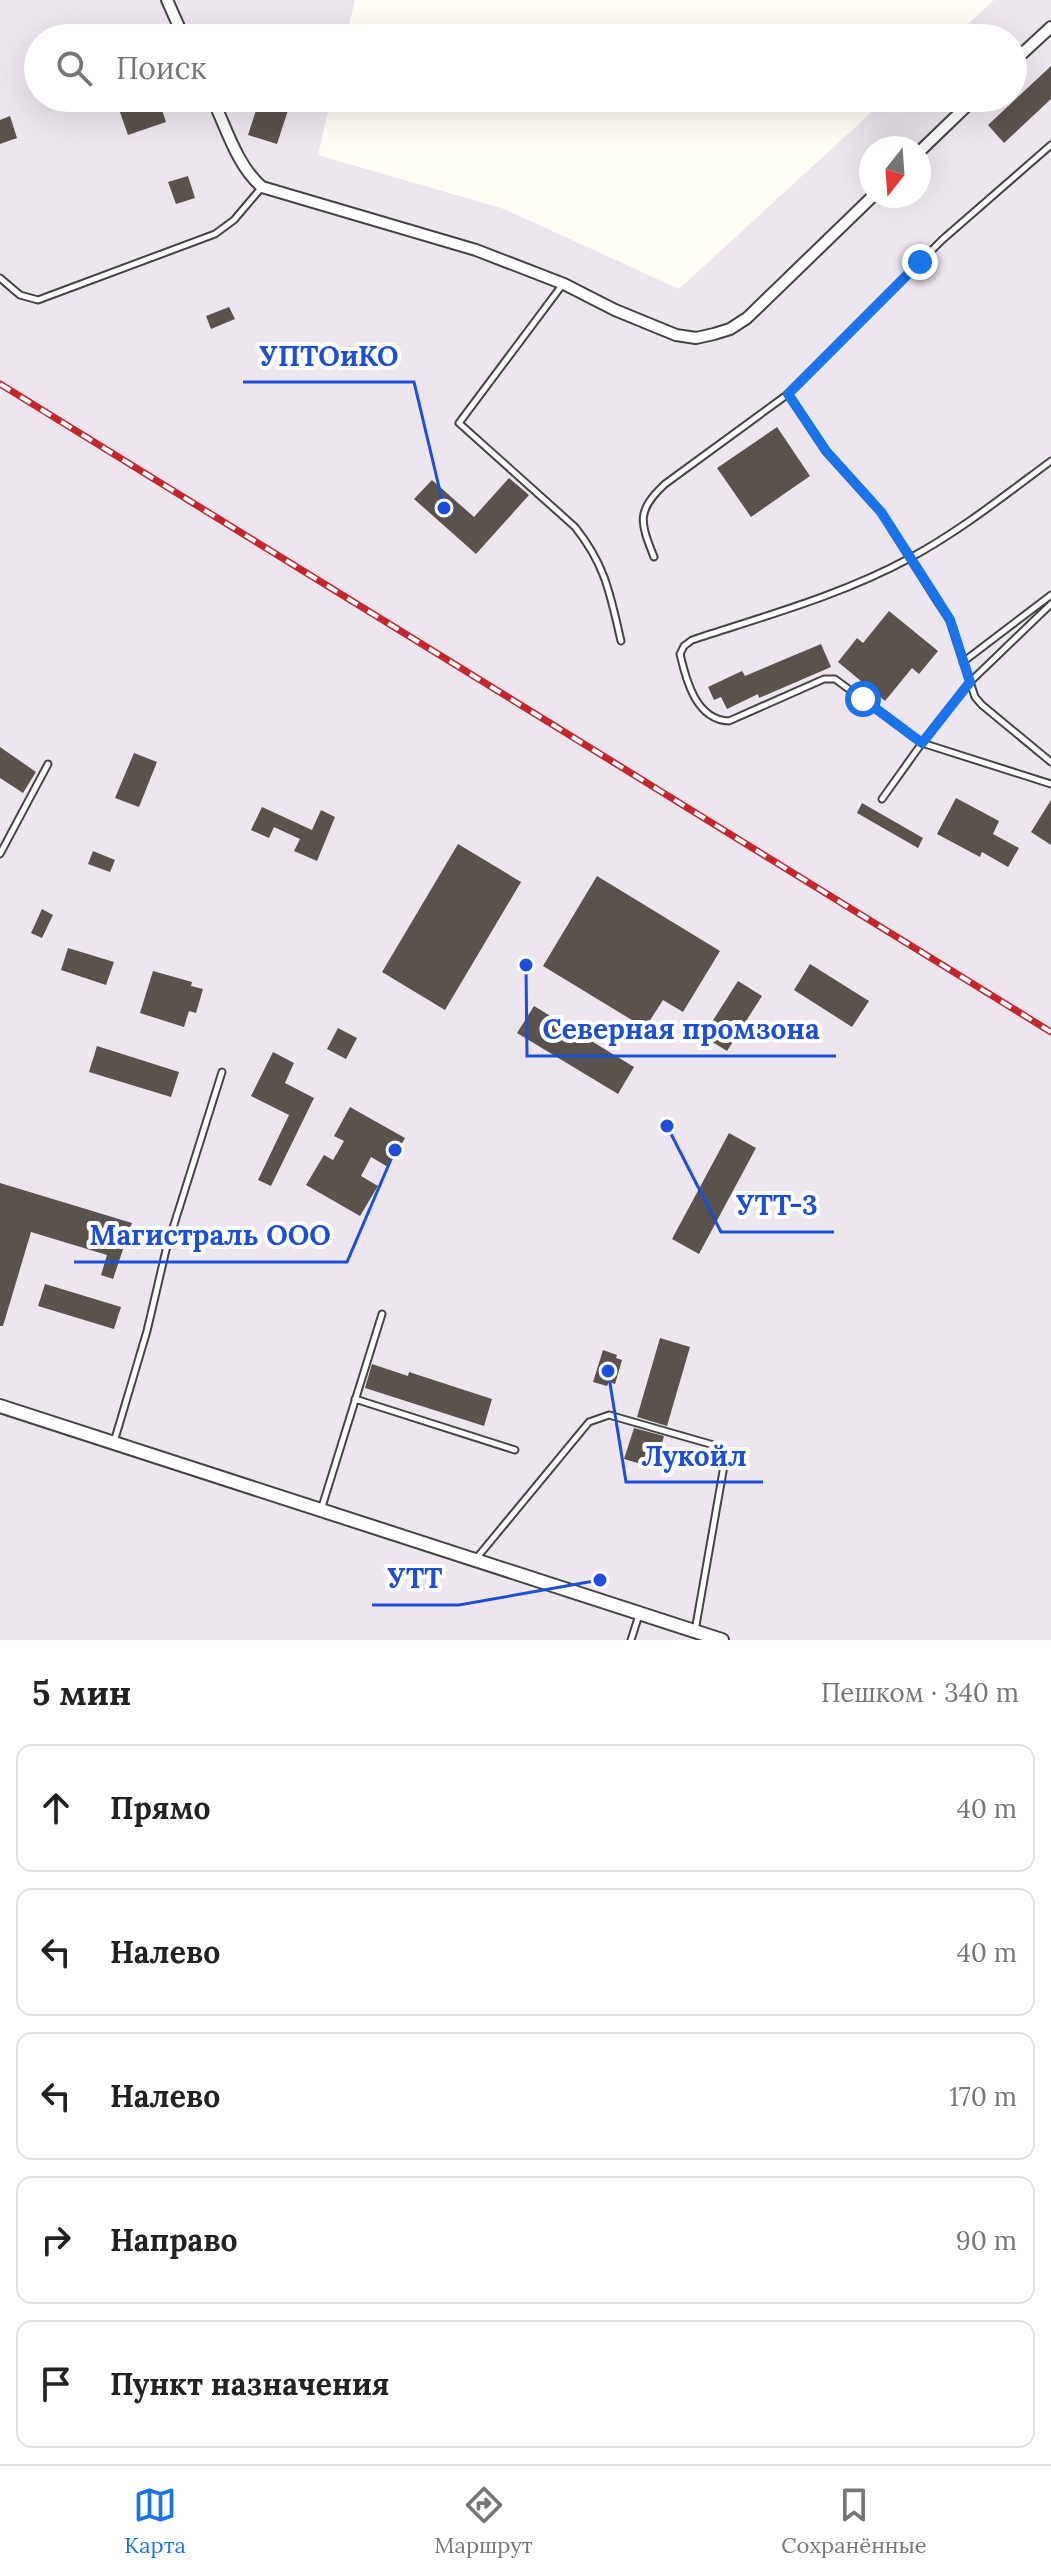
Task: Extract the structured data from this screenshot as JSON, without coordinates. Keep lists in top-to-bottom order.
{
  "places": [
    "УПТОиКО",
    "Северная промзона",
    "УТТ-3",
    "Магистраль ООО",
    "Лукойл",
    "УТТ"
  ],
  "north": "bottom",
  "page": {
    "search": "Поиск",
    "heading": ["5 мин", "Пешком · 340 m"],
    "list": [
      ["Прямо", "40 m"],
      ["Налево", "40 m"],
      ["Налево", "170 m"],
      ["Направо", "90 m"],
      "Пункт назначения"
    ],
    "nav": ["Карта", "Маршрут", "Сохранённые"]
  }
}
